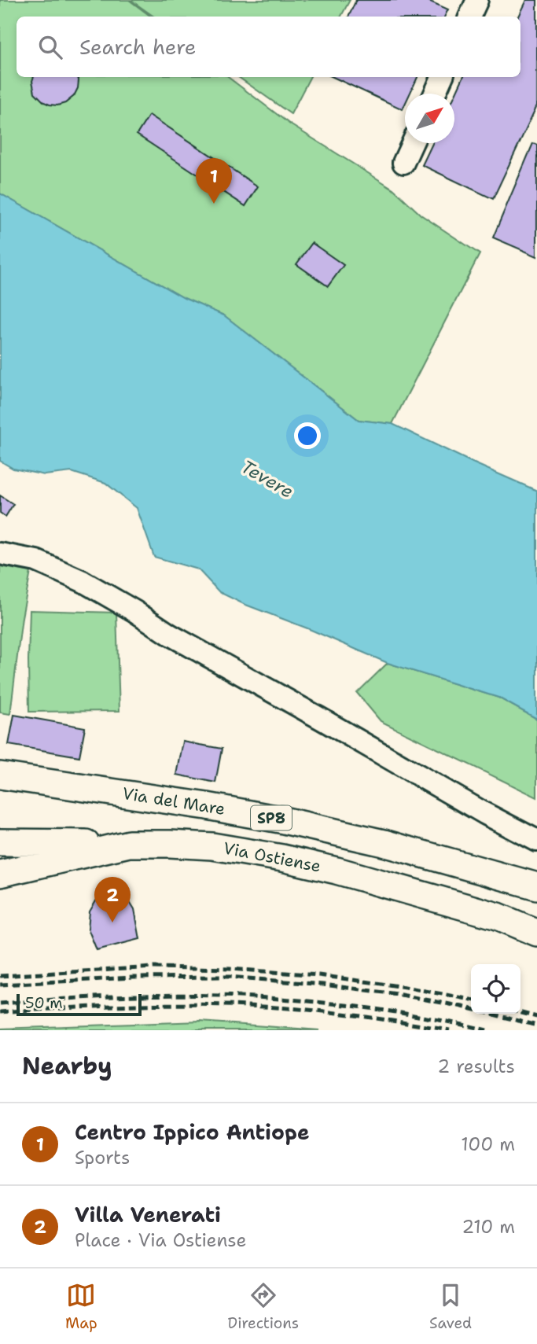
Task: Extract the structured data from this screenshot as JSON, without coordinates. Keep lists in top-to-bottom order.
{
  "streets": {
    "main road": ["Via del Mare", "SP8", "Via Ostiense"]
  },
  "water": ["Tevere"],
  "scale_bar": "50 m",
  "north": "top right",
  "page": {
    "search": "Search here",
    "pins": ["1", "2"],
    "scale": "50 m",
    "heading": ["Nearby", "2 results"],
    "list": [
      {
        "mark": "1",
        "name": "Centro Ippico Antiope",
        "note": "Sports",
        "value": "100 m"
      },
      {
        "mark": "2",
        "name": "Villa Venerati",
        "note": "Place · Via Ostiense",
        "value": "210 m"
      }
    ],
    "nav": ["Map", "Directions", "Saved"]
  }
}
